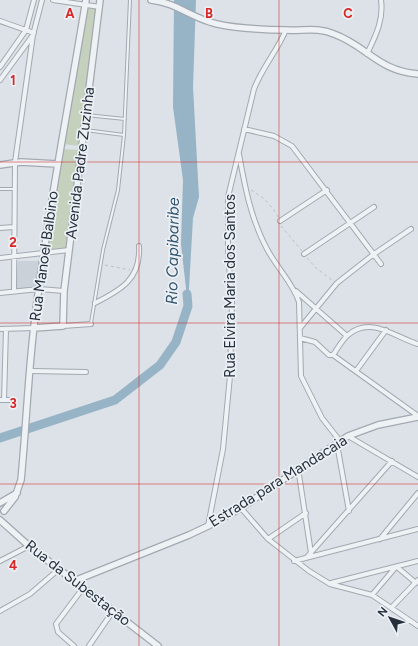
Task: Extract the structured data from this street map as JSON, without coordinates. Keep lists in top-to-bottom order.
{
  "streets": {
    "street": [
      "Avenida Padre Zuzinha",
      "Rua Manoel Balbino",
      "Rua Elvira Maria dos Santos",
      "Estrada para Mandacaia",
      "Rua da Subestação"
    ]
  },
  "crossings": [
    ["Rua Manoel Balbino", "Rua da Subestação"],
    ["Rua Elvira Maria dos Santos", "Estrada para Mandacaia"],
    ["Estrada para Mandacaia", "Rua da Subestação"]
  ],
  "water": ["Rio Capibaribe"],
  "north": "top left",
  "grid": {
    "columns": ["A", "B", "C"],
    "rows": [
      "1",
      "2",
      "3",
      "4"
    ]
  }
}
